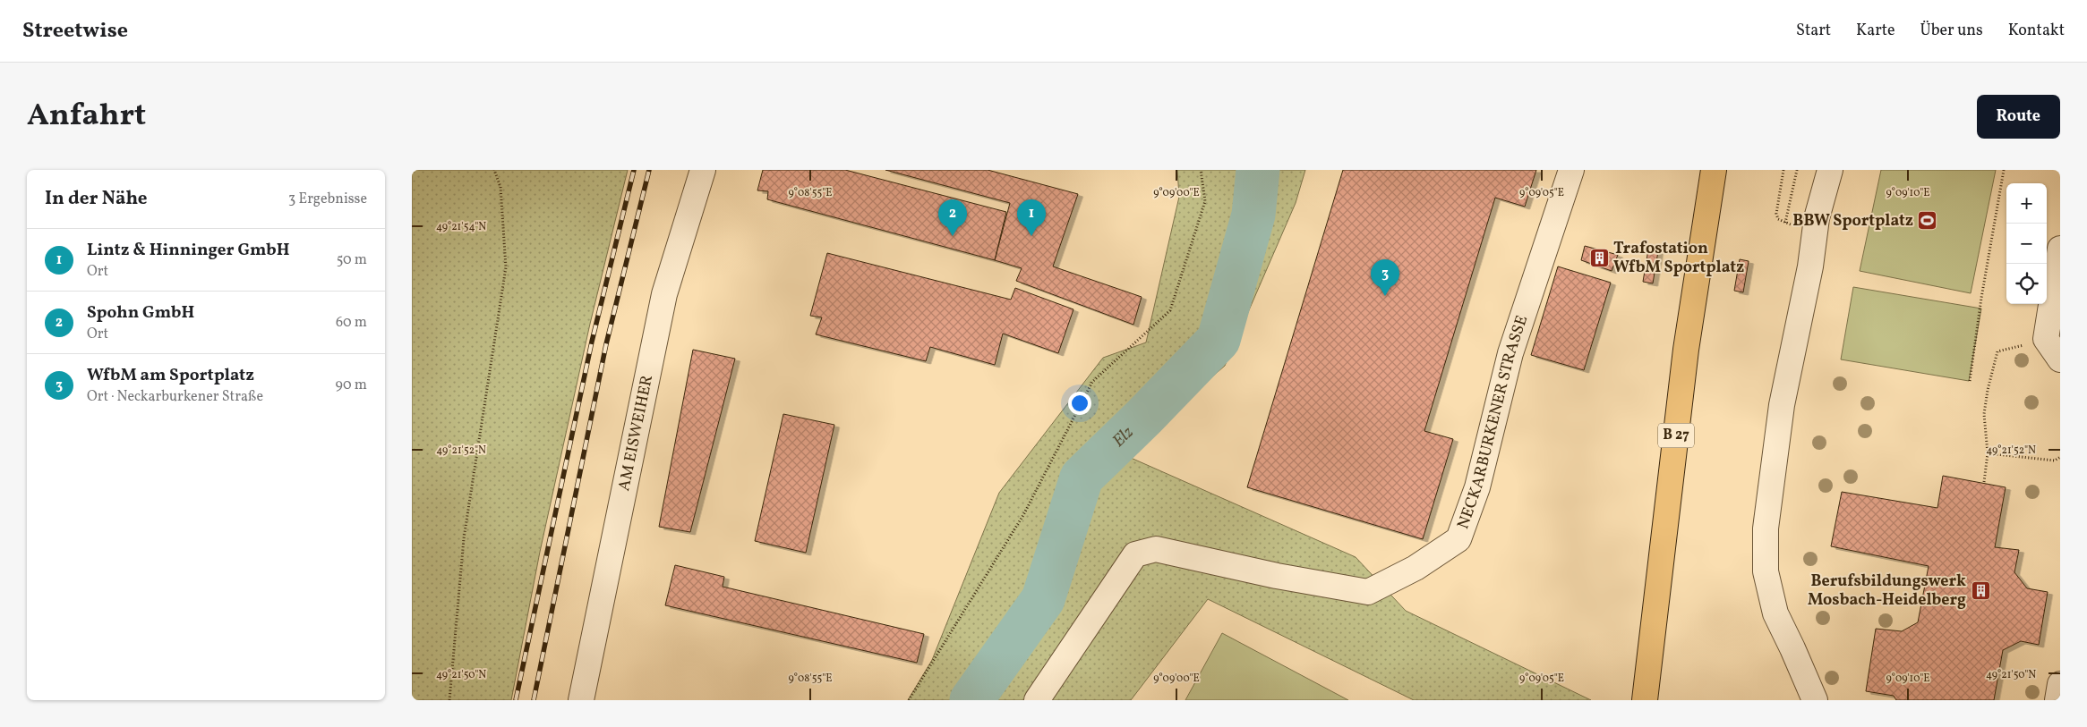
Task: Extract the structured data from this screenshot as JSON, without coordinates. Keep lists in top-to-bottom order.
{
  "streets": {
    "main road": ["B 27"],
    "street": ["NECKARBURKENER STRASSE", "AM EISWEIHER"]
  },
  "water": ["Elz"],
  "places": {
    "sports": ["BBW Sportplatz"],
    "building": ["Trafostation WfbM Sportplatz", "Berufsbildungswerk Mosbach-Heidelberg"]
  },
  "page": {
    "header": "Streetwise",
    "nav": [
      "Start",
      "Karte",
      "Über uns",
      "Kontakt"
    ],
    "title": "Anfahrt",
    "buttons": "Route",
    "heading": ["In der Nähe", "3 Ergebnisse"],
    "map_buttons": ["+", "−"],
    "pins": ["1", "2", "3"],
    "list": [
      {
        "mark": "1",
        "name": "Lintz & Hinninger GmbH",
        "note": "Ort",
        "value": "50 m"
      },
      {
        "mark": "2",
        "name": "Spohn GmbH",
        "note": "Ort",
        "value": "60 m"
      },
      {
        "mark": "3",
        "name": "WfbM am Sportplatz",
        "note": "Ort · Neckarburkener Straße",
        "value": "90 m"
      }
    ]
  },
  "coordinates": [
    "9°08'55\"E",
    "9°09'00\"E",
    "9°09'05\"E",
    "9°09'10\"E",
    "49°21'54\"N",
    "49°21'52\"N",
    "49°21'50\"N"
  ]
}
